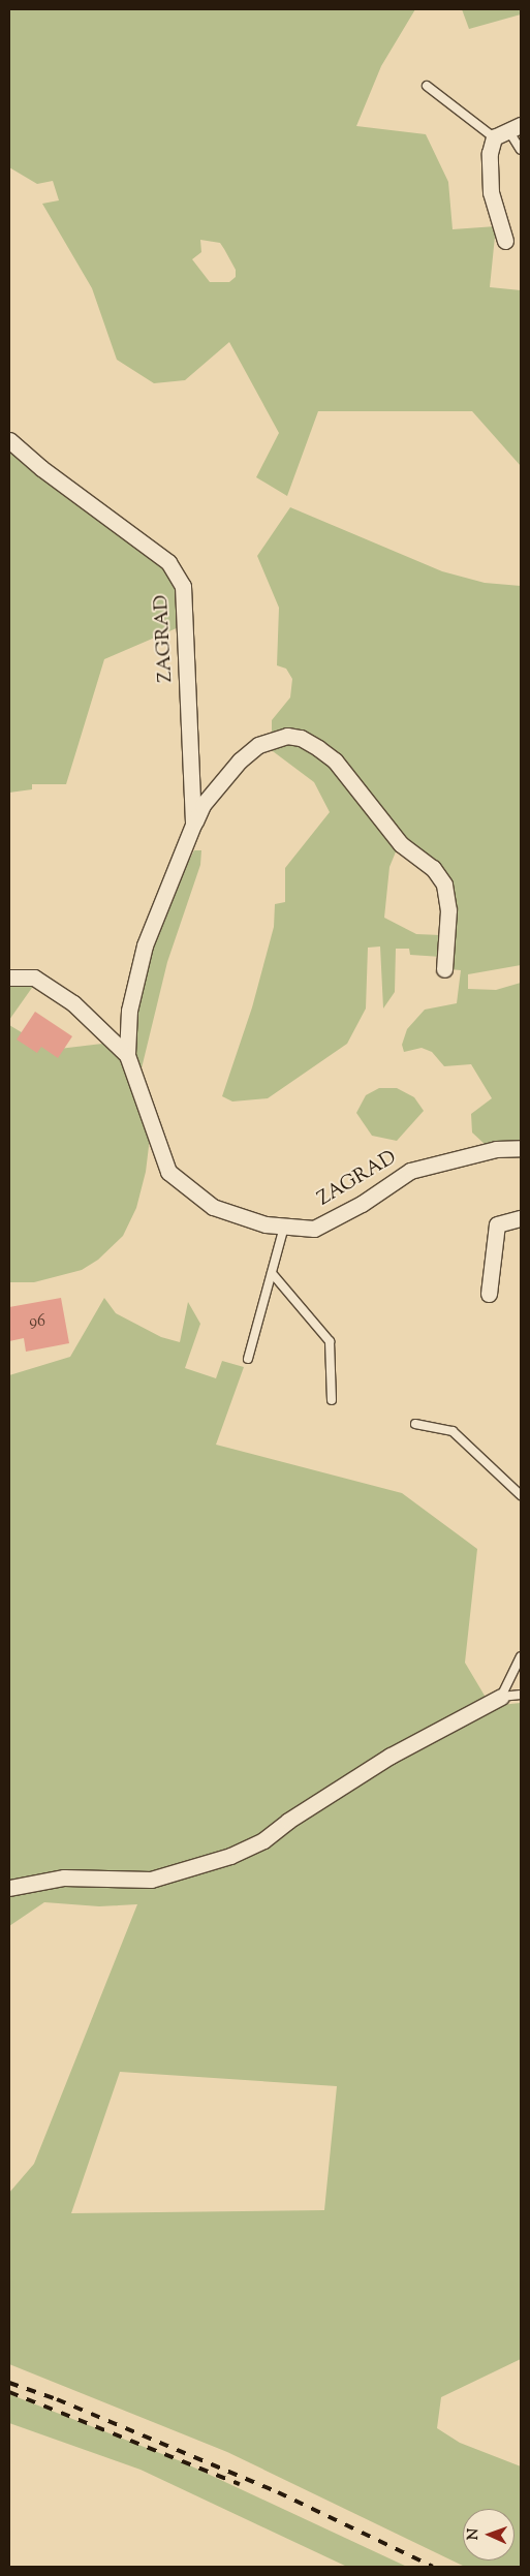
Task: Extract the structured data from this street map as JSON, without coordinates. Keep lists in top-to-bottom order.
{
  "streets": {
    "street": ["ZAGRAD"]
  },
  "house_numbers": ["96"],
  "north": "left"
}
